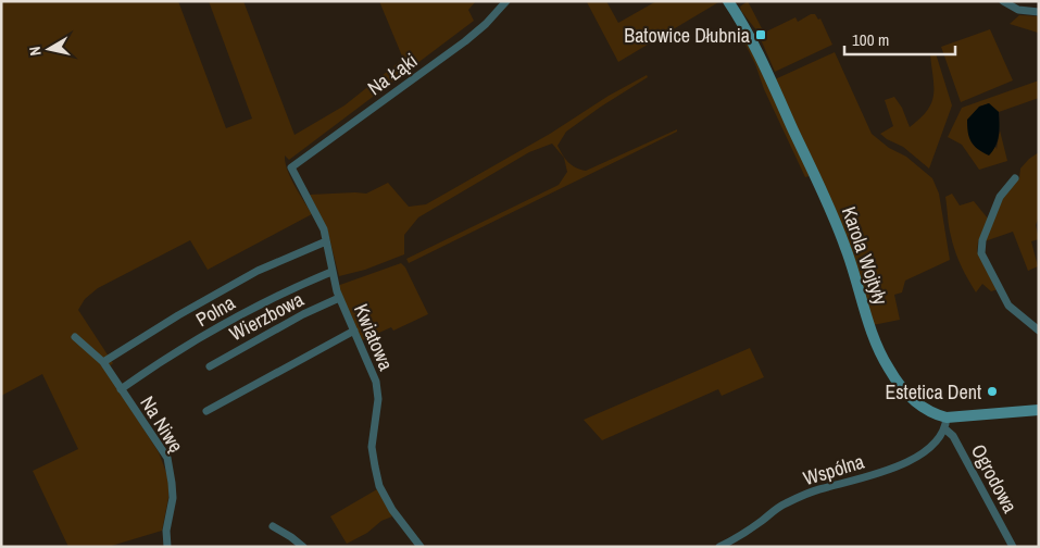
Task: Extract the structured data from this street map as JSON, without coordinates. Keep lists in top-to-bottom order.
{
  "streets": {
    "street": [
      "Na Łąki",
      "Karola Wojtyły",
      "Polna",
      "Wierzbowa",
      "Kwiatowa",
      "Na Niwę",
      "Wspólna",
      "Ogrodowa"
    ]
  },
  "crossings": [
    ["Na Łąki", "Kwiatowa"],
    ["Karola Wojtyły", "Wspólna"],
    ["Karola Wojtyły", "Ogrodowa"],
    ["Polna", "Kwiatowa"],
    ["Polna", "Na Niwę"],
    ["Wierzbowa", "Kwiatowa"],
    ["Wspólna", "Ogrodowa"]
  ],
  "places": {
    "transit": ["Batowice Dłubnia"],
    "other": ["Estetica Dent"]
  },
  "scale_bar": "100 m",
  "north": "left"
}
